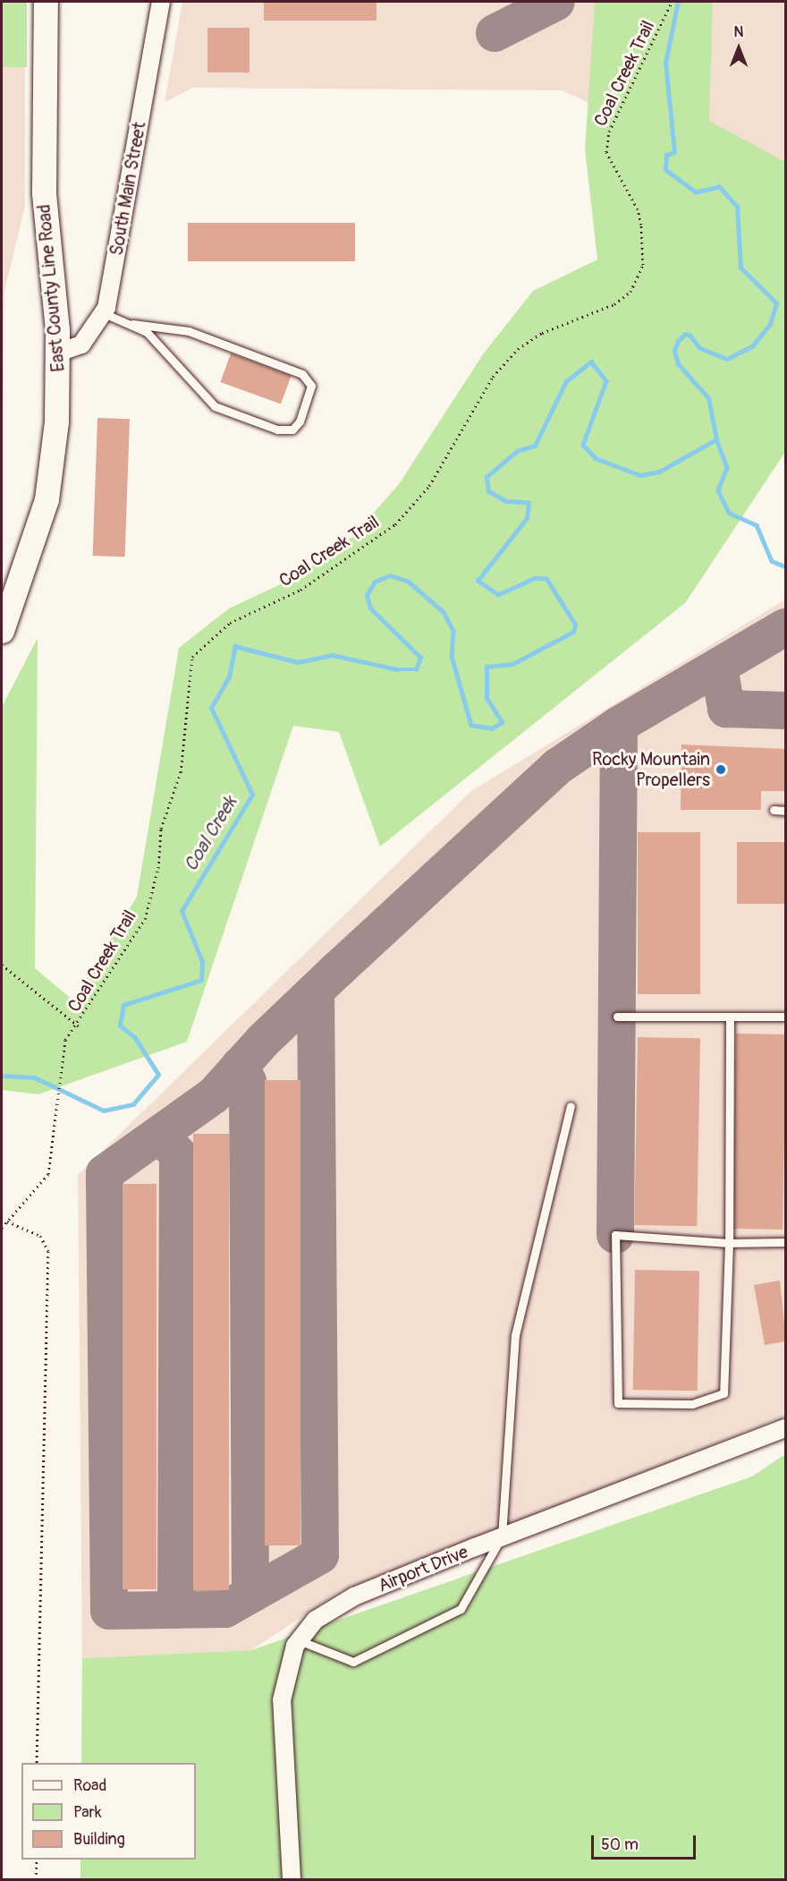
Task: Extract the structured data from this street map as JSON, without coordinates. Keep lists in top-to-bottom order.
{
  "streets": {
    "main road": ["East County Line Road"],
    "street": ["South Main Street", "Airport Drive"],
    "path": ["Coal Creek Trail"]
  },
  "crossings": [
    ["South Main Street", "East County Line Road"]
  ],
  "water": ["Coal Creek"],
  "places": ["Rocky Mountain Propellers"],
  "legend": ["Road", "Park", "Building"],
  "scale_bar": "50 m",
  "north": "top"
}
